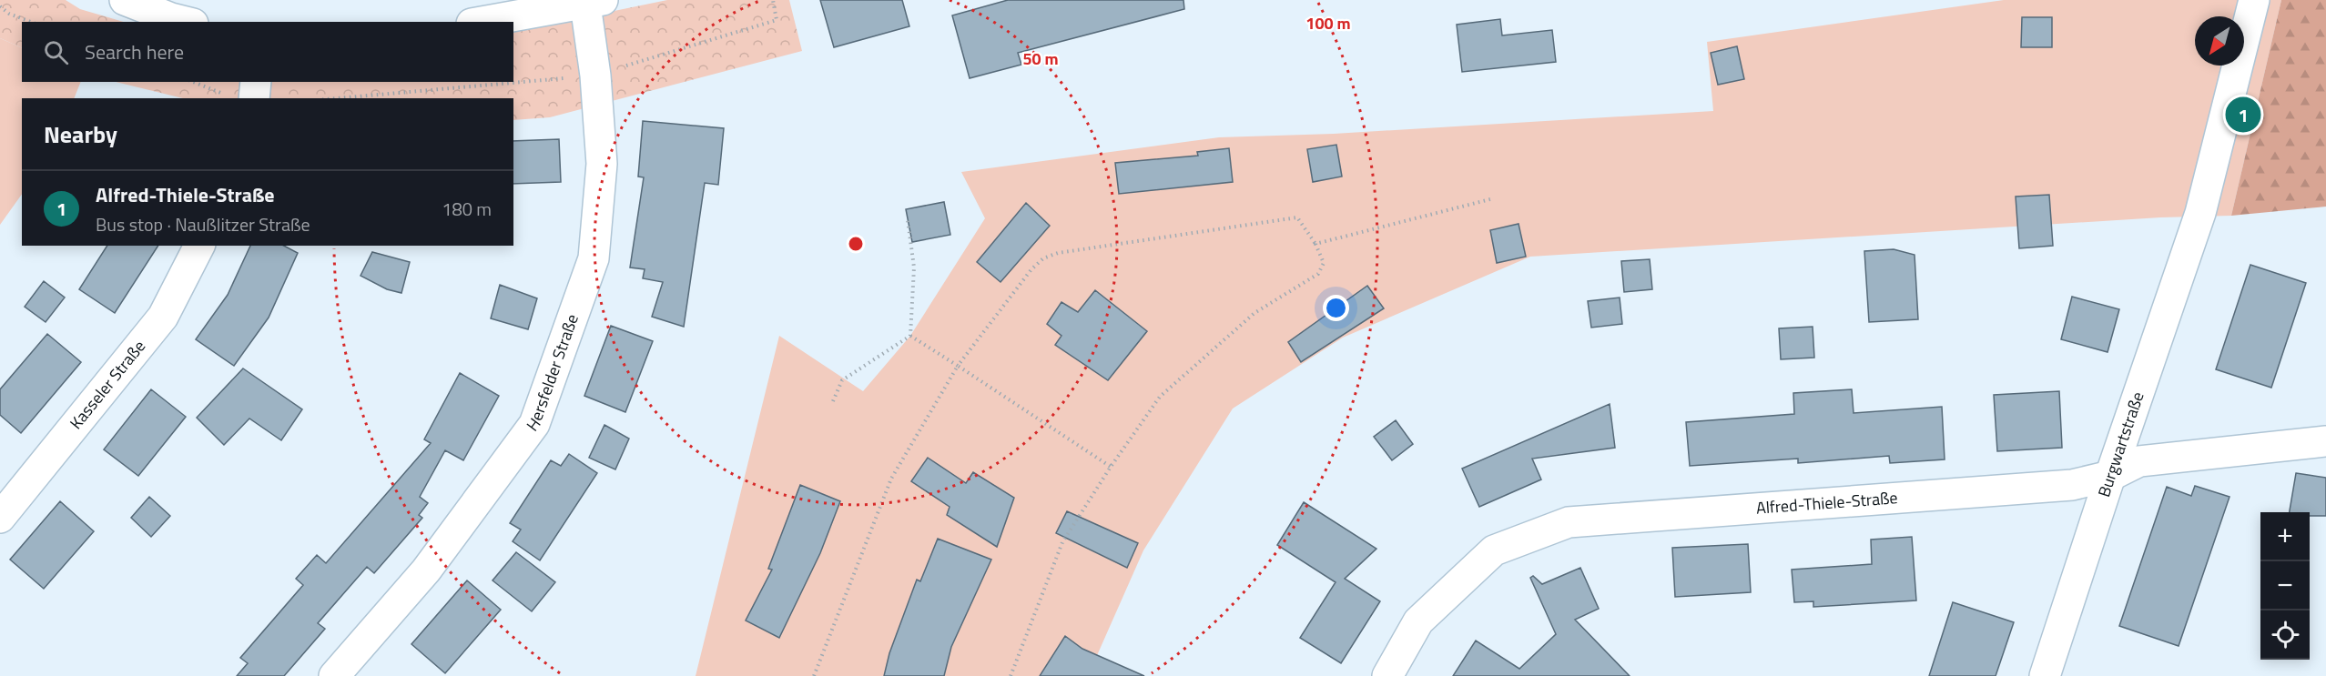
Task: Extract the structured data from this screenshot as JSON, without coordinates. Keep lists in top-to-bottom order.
{
  "streets": {
    "street": [
      "Hersfelder Straße",
      "Kasseler Straße",
      "Burgwartstraße",
      "Alfred-Thiele-Straße"
    ]
  },
  "crossings": [
    ["Burgwartstraße", "Alfred-Thiele-Straße"]
  ],
  "north": "bottom left",
  "page": {
    "search": "Search here",
    "pins": "1",
    "heading": "Nearby",
    "list": [
      {
        "mark": "1",
        "name": "Alfred-Thiele-Straße",
        "note": "Bus stop · Naußlitzer Straße",
        "value": "180 m"
      }
    ],
    "map_buttons": ["+", "−"]
  },
  "rings": ["100 m", "50 m"]
}
